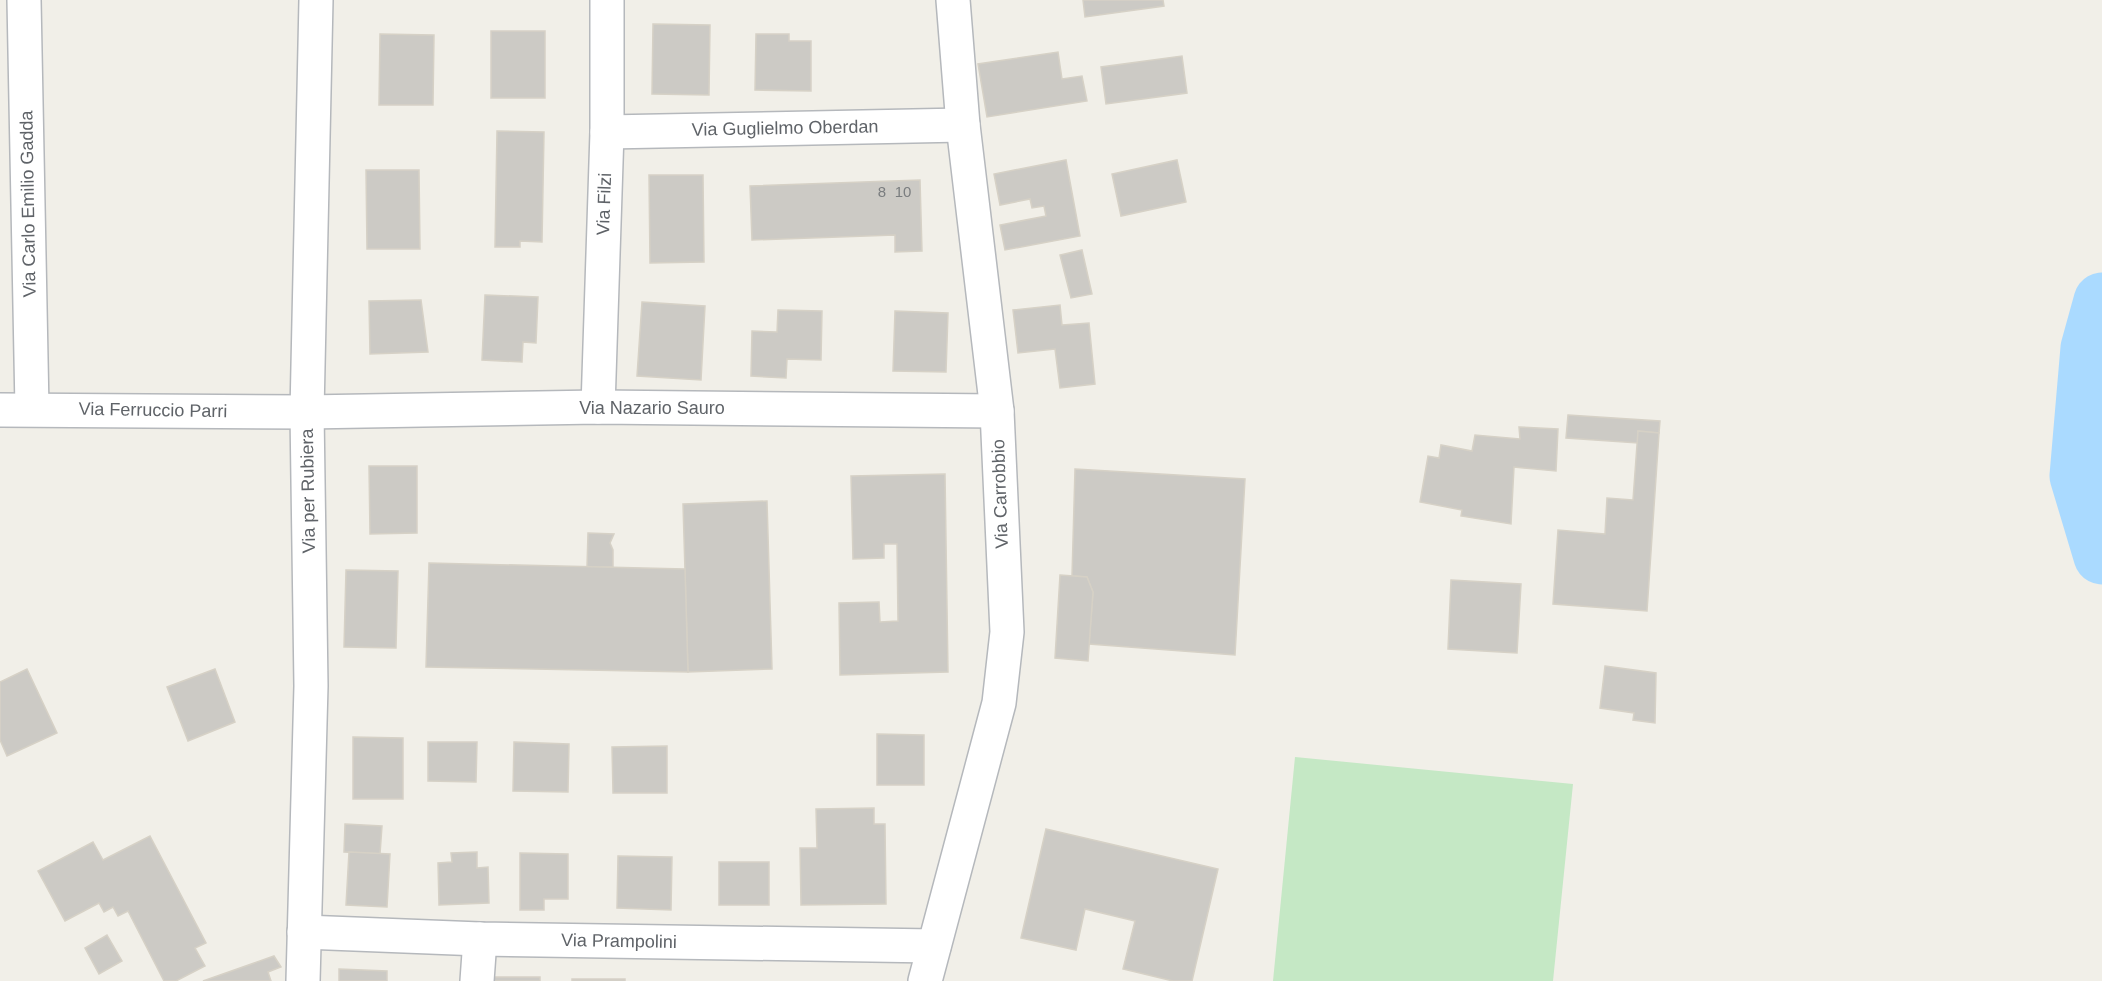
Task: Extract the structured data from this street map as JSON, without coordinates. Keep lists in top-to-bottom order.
{
  "streets": {
    "street": [
      "Via Guglielmo Oberdan",
      "Via Carlo Emilio Gadda",
      "Via Filzi",
      "Via Nazario Sauro",
      "Via Ferruccio Parri",
      "Via per Rubiera",
      "Via Carrobbio",
      "Via Prampolini"
    ]
  },
  "crossings": [
    ["Via Guglielmo Oberdan", "Via Filzi"],
    ["Via Guglielmo Oberdan", "Via Carrobbio"],
    ["Via Carlo Emilio Gadda", "Via Ferruccio Parri"],
    ["Via Filzi", "Via Nazario Sauro"],
    ["Via Nazario Sauro", "Via Ferruccio Parri"],
    ["Via Nazario Sauro", "Via per Rubiera"],
    ["Via Nazario Sauro", "Via Carrobbio"],
    ["Via Ferruccio Parri", "Via per Rubiera"],
    ["Via per Rubiera", "Via Prampolini"],
    ["Via Carrobbio", "Via Prampolini"]
  ],
  "house_numbers": ["8", "10"]
}
